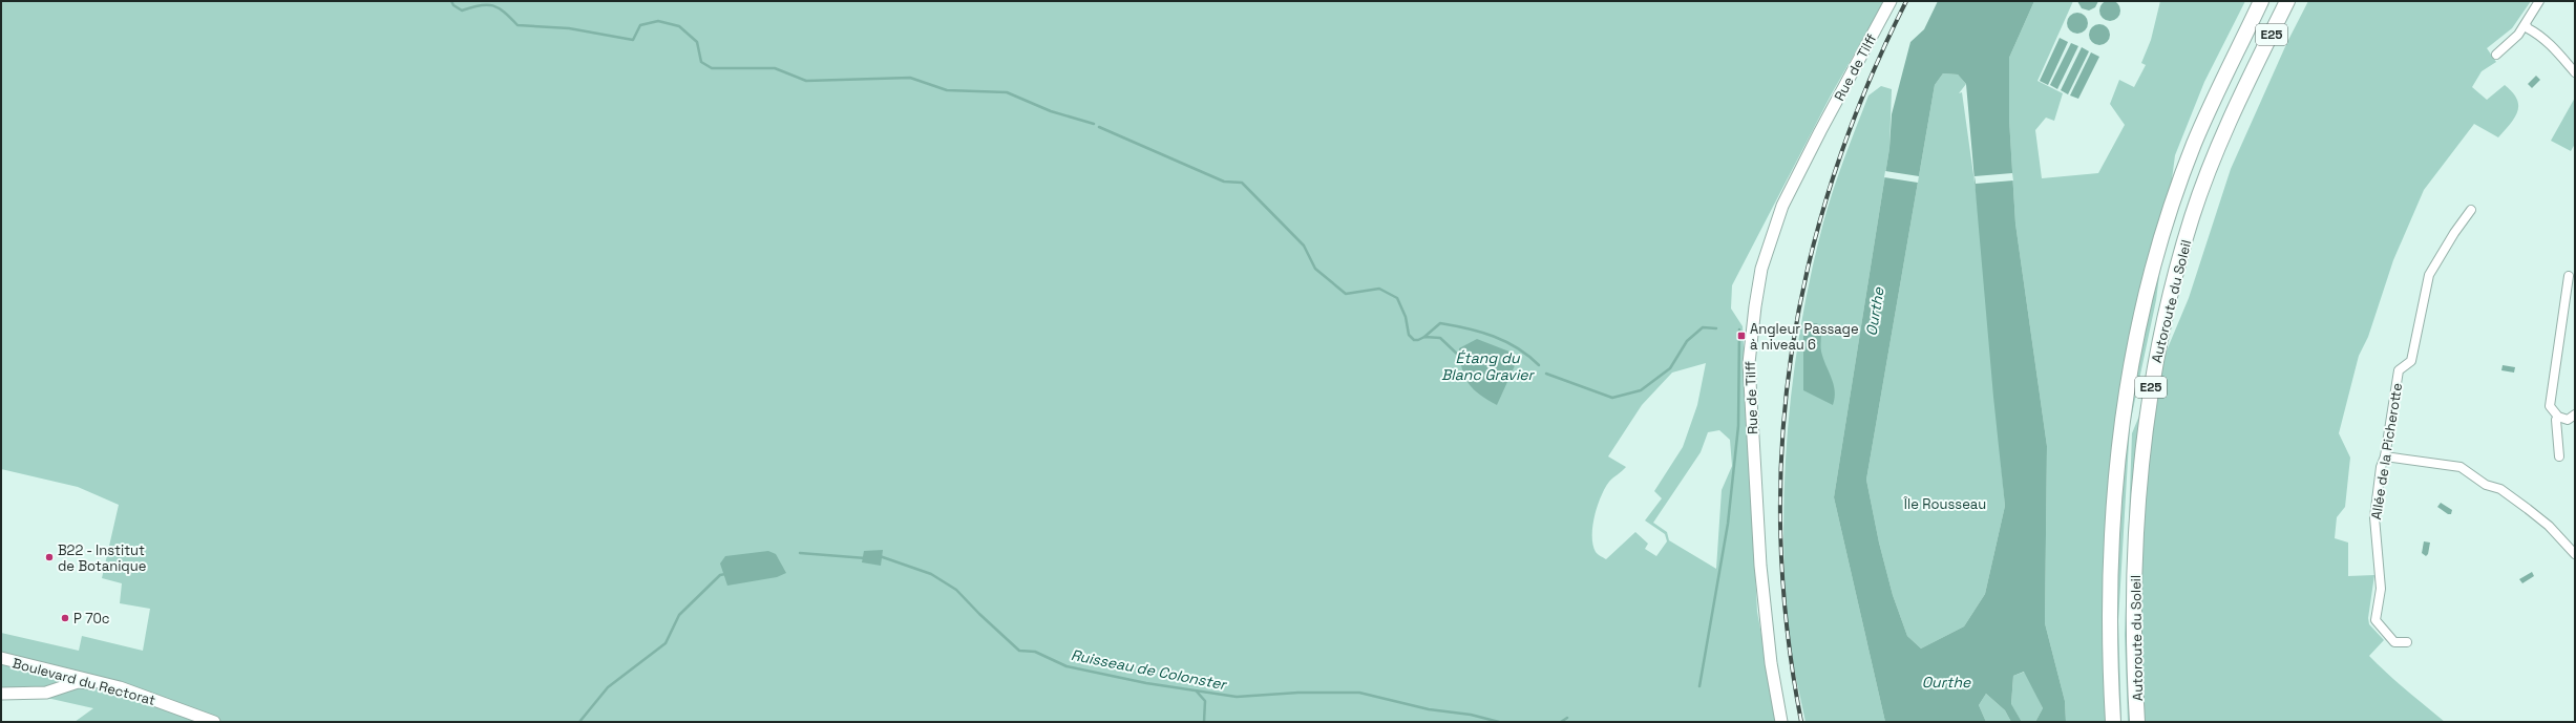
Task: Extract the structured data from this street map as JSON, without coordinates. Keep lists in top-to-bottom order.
{
  "streets": {
    "highway": ["E25", "Autoroute du Soleil"],
    "main road": ["Rue de Tilff", "Boulevard du Rectorat"],
    "street": ["Allée de la Picherotte"]
  },
  "water": ["Ourthe", "Étang du Blanc Gravier", "Ruisseau de Colonster"],
  "parks": ["Île Rousseau"],
  "places": {
    "transit": ["Angleur Passage à niveau 6"],
    "other": ["B22 - Institut de Botanique", "P 70c"]
  }
}
